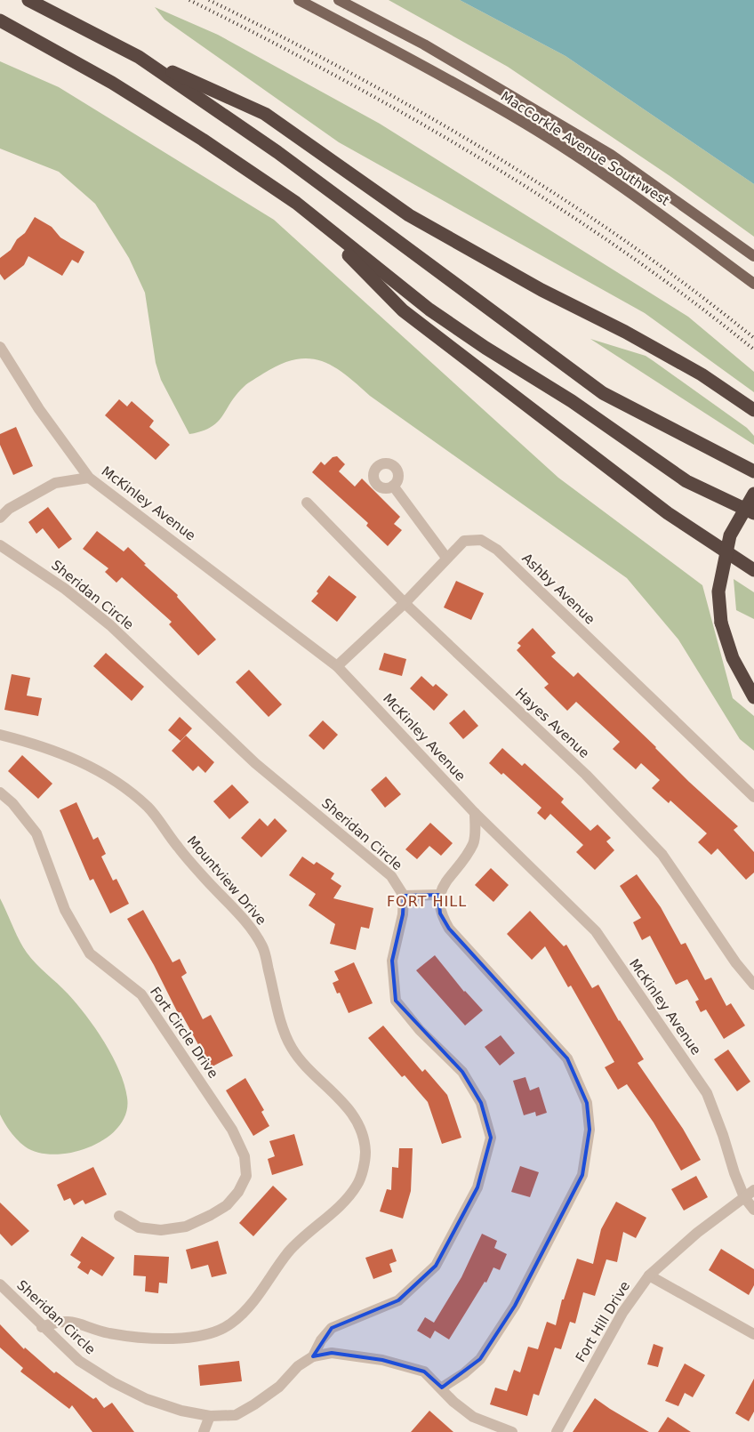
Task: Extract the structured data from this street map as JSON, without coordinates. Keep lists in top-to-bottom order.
{
  "streets": {
    "main road": ["MacCorkle Avenue Southwest"],
    "street": [
      "McKinley Avenue",
      "Ashby Avenue",
      "Sheridan Circle",
      "Hayes Avenue",
      "Mountview Drive",
      "Fort Circle Drive",
      "Fort Hill Drive"
    ]
  },
  "crossings": [
    ["McKinley Avenue", "Ashby Avenue"],
    ["McKinley Avenue", "Fort Hill Drive"],
    ["Ashby Avenue", "Hayes Avenue"],
    ["Sheridan Circle", "Mountview Drive"]
  ],
  "districts": ["FORT HILL"]
}
